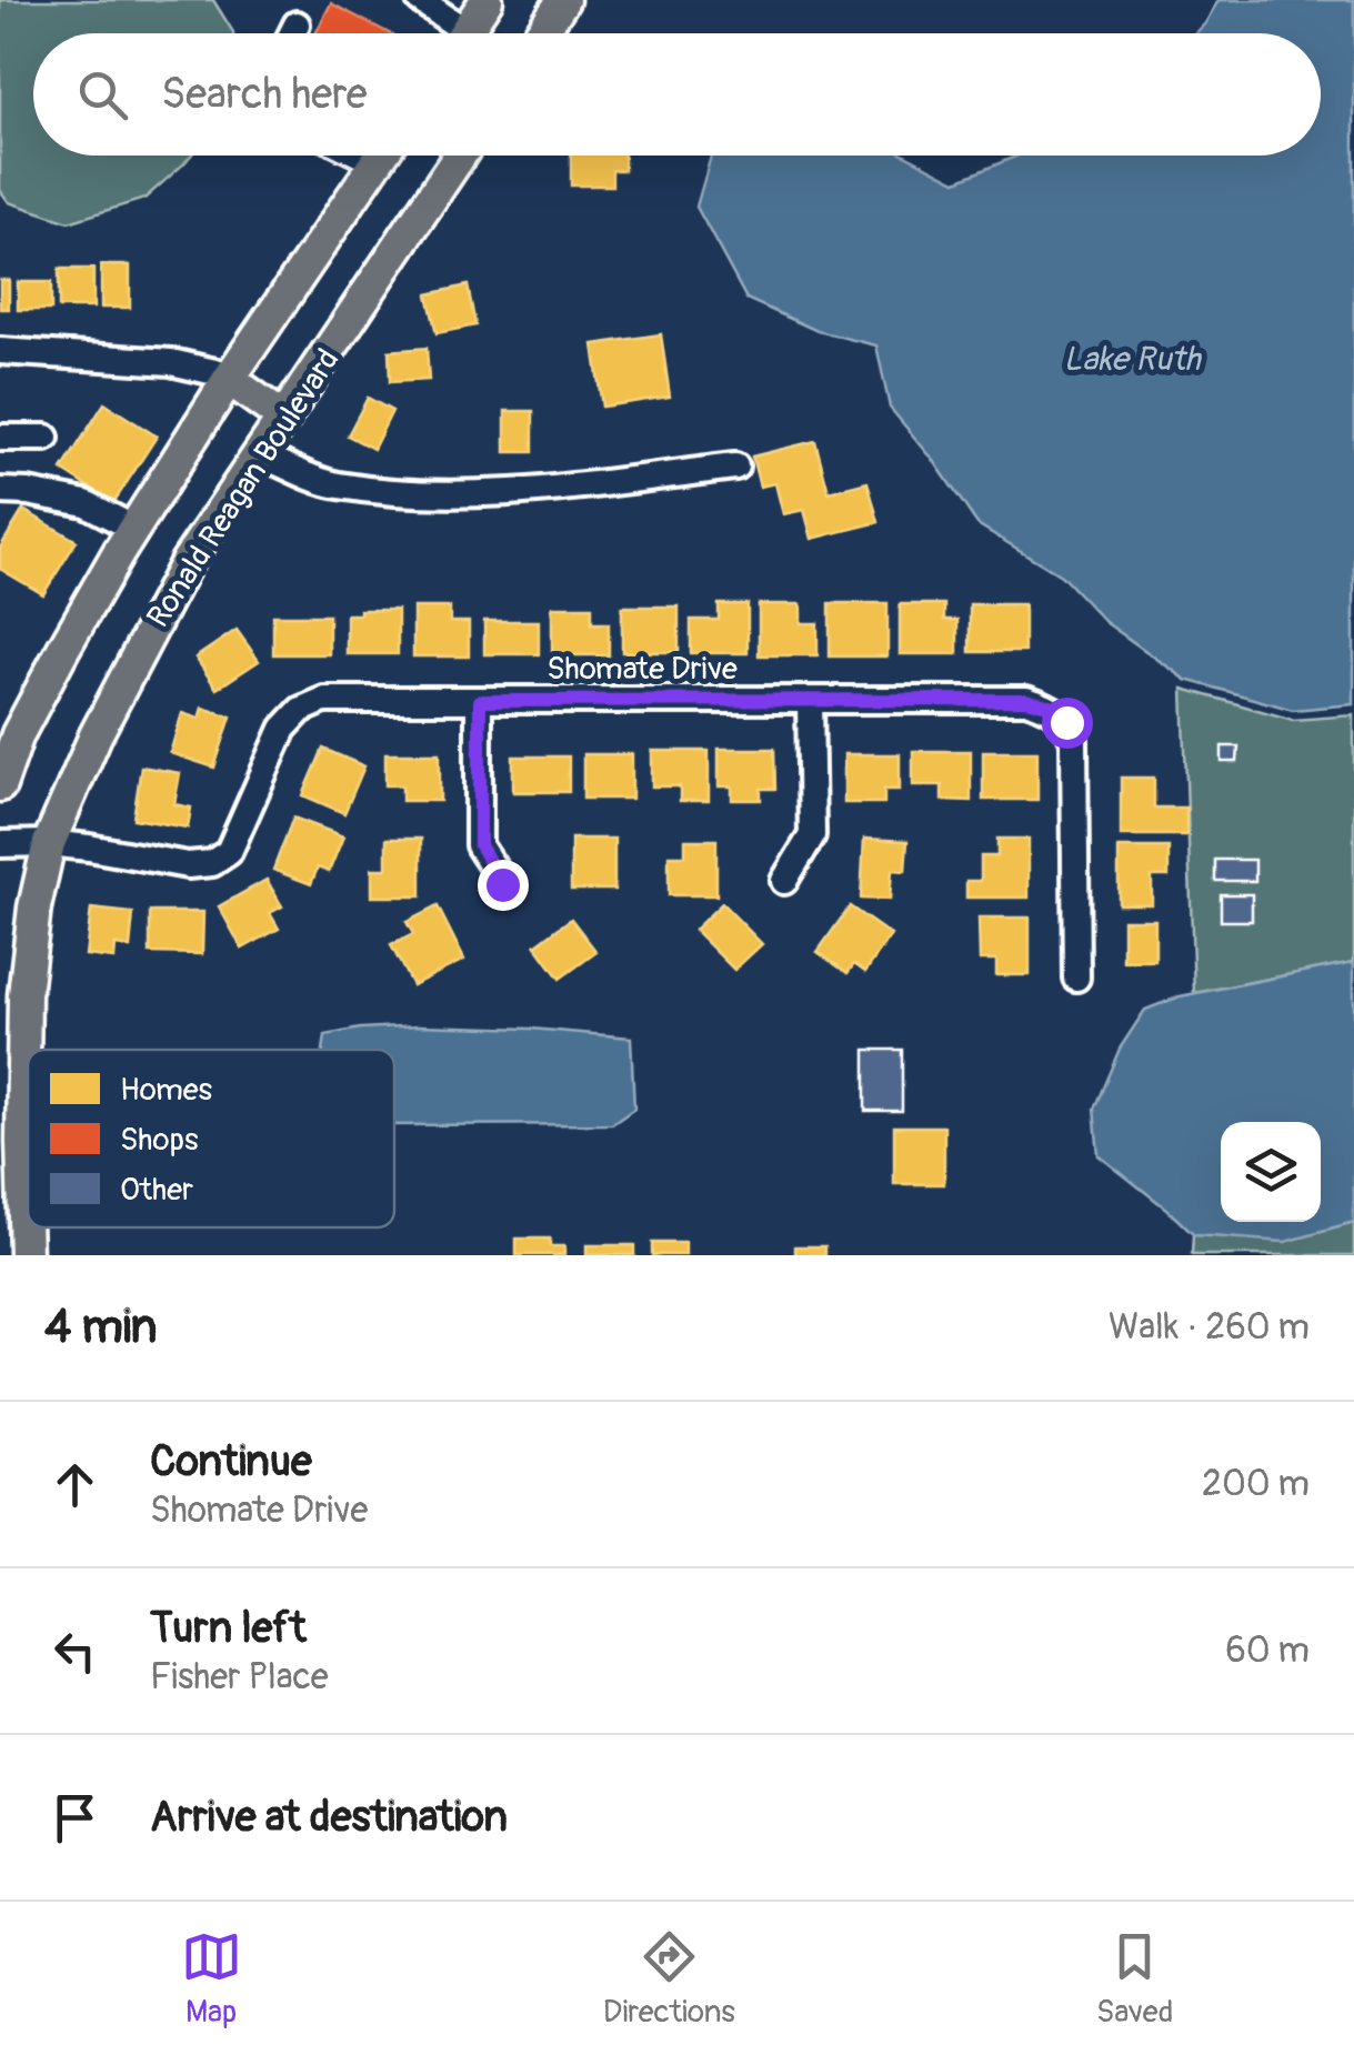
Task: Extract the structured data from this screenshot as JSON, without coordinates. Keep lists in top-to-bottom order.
{
  "streets": {
    "main road": ["Ronald Reagan Boulevard"],
    "street": ["Shomate Drive"]
  },
  "crossings": [
    ["Ronald Reagan Boulevard", "Shomate Drive"]
  ],
  "water": ["Lake Ruth"],
  "legend": ["Homes", "Shops", "Other"],
  "page": {
    "search": "Search here",
    "heading": ["4 min", "Walk · 260 m"],
    "list": [
      ["Continue", "Shomate Drive", "200 m"],
      ["Turn left", "Fisher Place", "60 m"],
      "Arrive at destination"
    ],
    "nav": ["Map", "Directions", "Saved"]
  }
}
